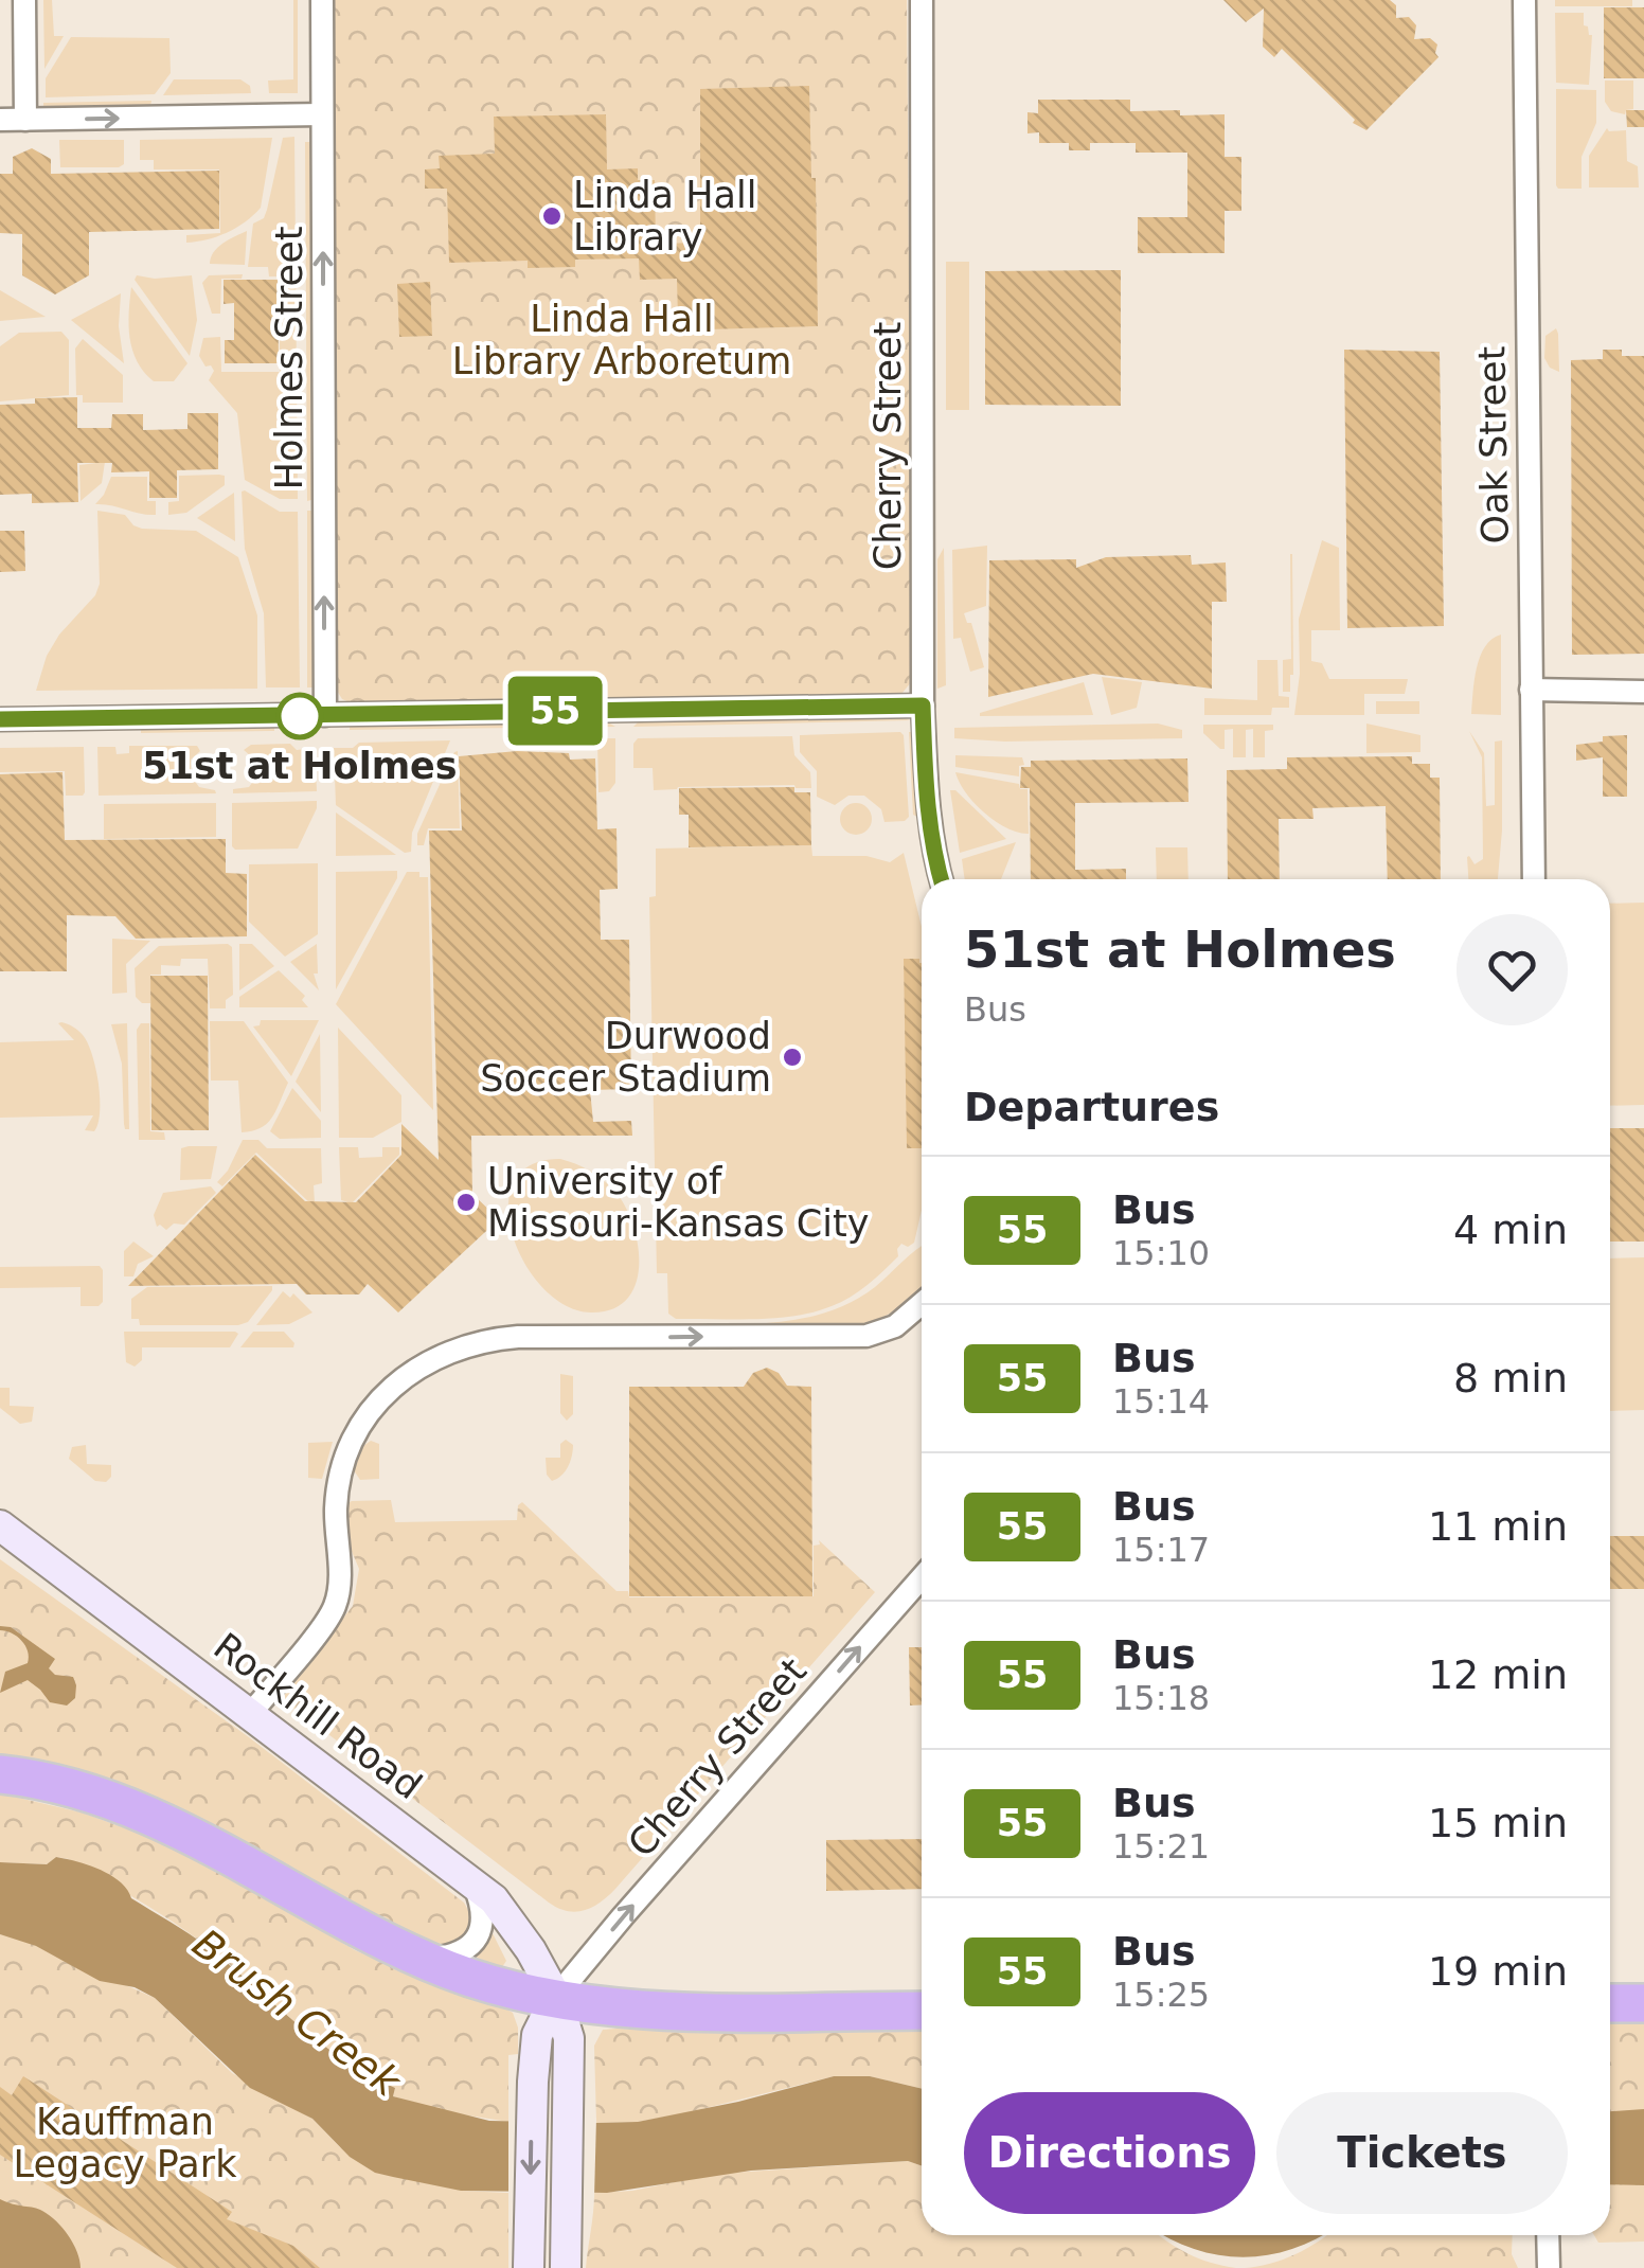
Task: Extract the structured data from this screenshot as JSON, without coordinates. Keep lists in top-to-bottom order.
{
  "streets": {
    "main road": ["Rockhill Road"],
    "street": ["Holmes Street", "Oak Street", "Cherry Street"]
  },
  "crossings": [
    ["Cherry Street", "Rockhill Road"]
  ],
  "one_way": ["Holmes Street", "Cherry Street"],
  "water": ["Brush Creek"],
  "parks": ["Linda Hall Library Arboretum", "Kauffman Legacy Park"],
  "places": [
    "Linda Hall Library",
    "51st at Holmes",
    "Durwood Soccer Stadium",
    "University of Missouri-Kansas City"
  ],
  "lines": ["bus line 55"],
  "page": {
    "on_map": "55",
    "heading": [
      ["51st at Holmes", "Bus"],
      "Departures"
    ],
    "list": [
      {
        "mark": "55",
        "name": "Bus",
        "note": "15:10",
        "value": "4 min"
      },
      {
        "mark": "55",
        "name": "Bus",
        "note": "15:14",
        "value": "8 min"
      },
      {
        "mark": "55",
        "name": "Bus",
        "note": "15:17",
        "value": "11 min"
      },
      {
        "mark": "55",
        "name": "Bus",
        "note": "15:18",
        "value": "12 min"
      },
      {
        "mark": "55",
        "name": "Bus",
        "note": "15:21",
        "value": "15 min"
      },
      {
        "mark": "55",
        "name": "Bus",
        "note": "15:25",
        "value": "19 min"
      }
    ],
    "buttons": ["Directions", "Tickets"]
  }
}
